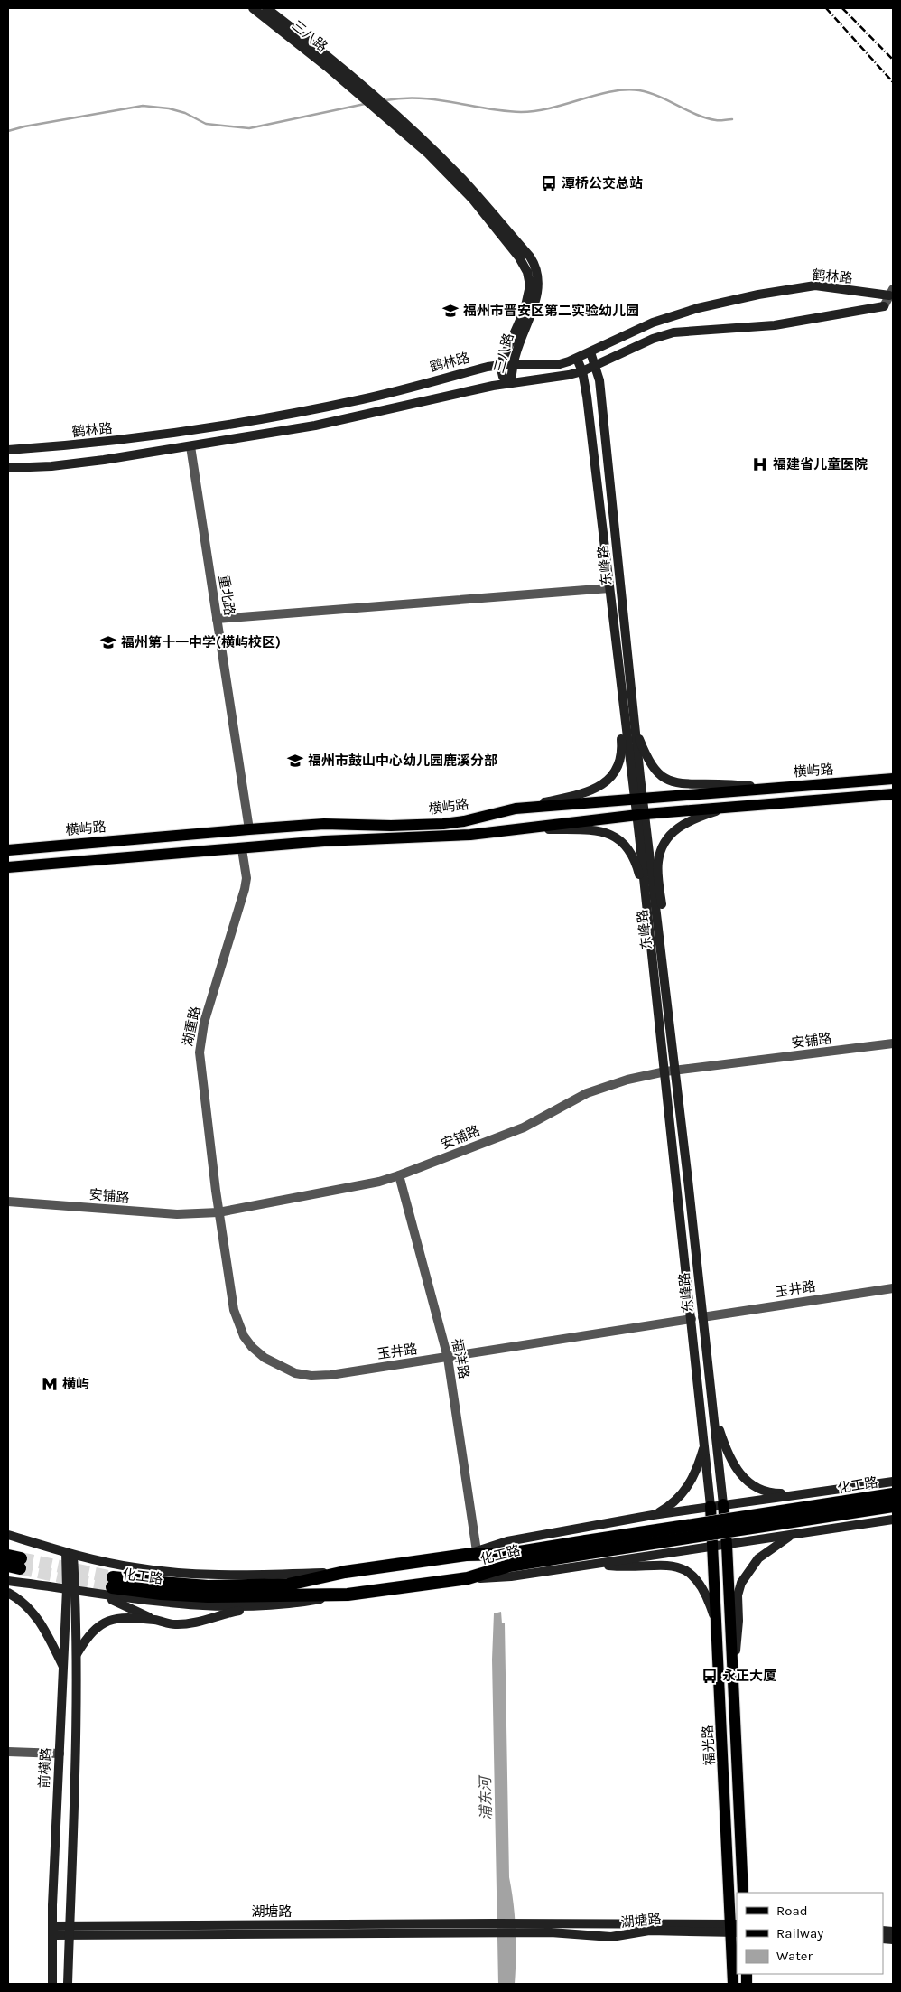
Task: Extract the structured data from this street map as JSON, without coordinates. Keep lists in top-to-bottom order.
{
  "streets": {
    "highway": ["化工路"],
    "main road": [
      "三八路",
      "鹤林路",
      "东峰路",
      "横屿路",
      "福光路",
      "前横路",
      "湖塘路"
    ],
    "street": [
      "重北路",
      "湖重路",
      "安铺路",
      "玉井路",
      "福洋路"
    ]
  },
  "crossings": [
    ["三八路", "鹤林路"],
    ["鹤林路", "东峰路"],
    ["东峰路", "横屿路"],
    ["东峰路", "安铺路"],
    ["东峰路", "玉井路"],
    ["东峰路", "福光路"],
    ["重北路", "横屿路"],
    ["横屿路", "湖重路"],
    ["湖重路", "安铺路"],
    ["湖重路", "玉井路"],
    ["安铺路", "玉井路"],
    ["安铺路", "福洋路"],
    ["玉井路", "福洋路"],
    ["福洋路", "化工路"],
    ["化工路", "前横路"],
    ["福光路", "湖塘路"],
    ["前横路", "湖塘路"]
  ],
  "water": ["浦东河"],
  "places": {
    "bus stop": ["潭桥公交总站", "永正大厦"],
    "school or university": ["福州市晋安区第二实验幼儿园", "福州第十一中学(横屿校区)", "福州市鼓山中心幼儿园鹿溪分部"],
    "hospital": ["福建省儿童医院"],
    "metro station": ["横屿"]
  },
  "legend": ["Road", "Railway", "Water"]
}
